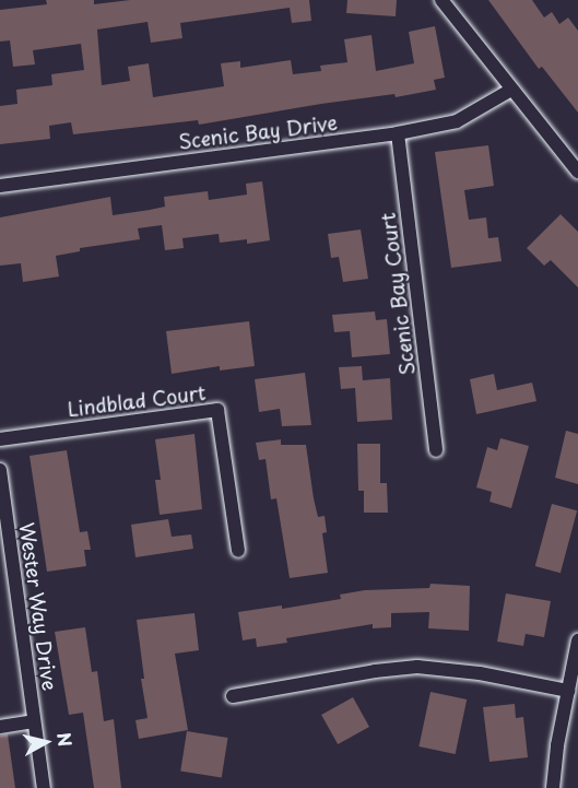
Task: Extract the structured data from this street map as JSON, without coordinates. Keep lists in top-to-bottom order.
{
  "streets": {
    "street": [
      "Scenic Bay Drive",
      "Scenic Bay Court",
      "Lindblad Court",
      "Wester Way Drive"
    ]
  },
  "crossings": [
    ["Scenic Bay Drive", "Scenic Bay Court"]
  ],
  "north": "right"
}
